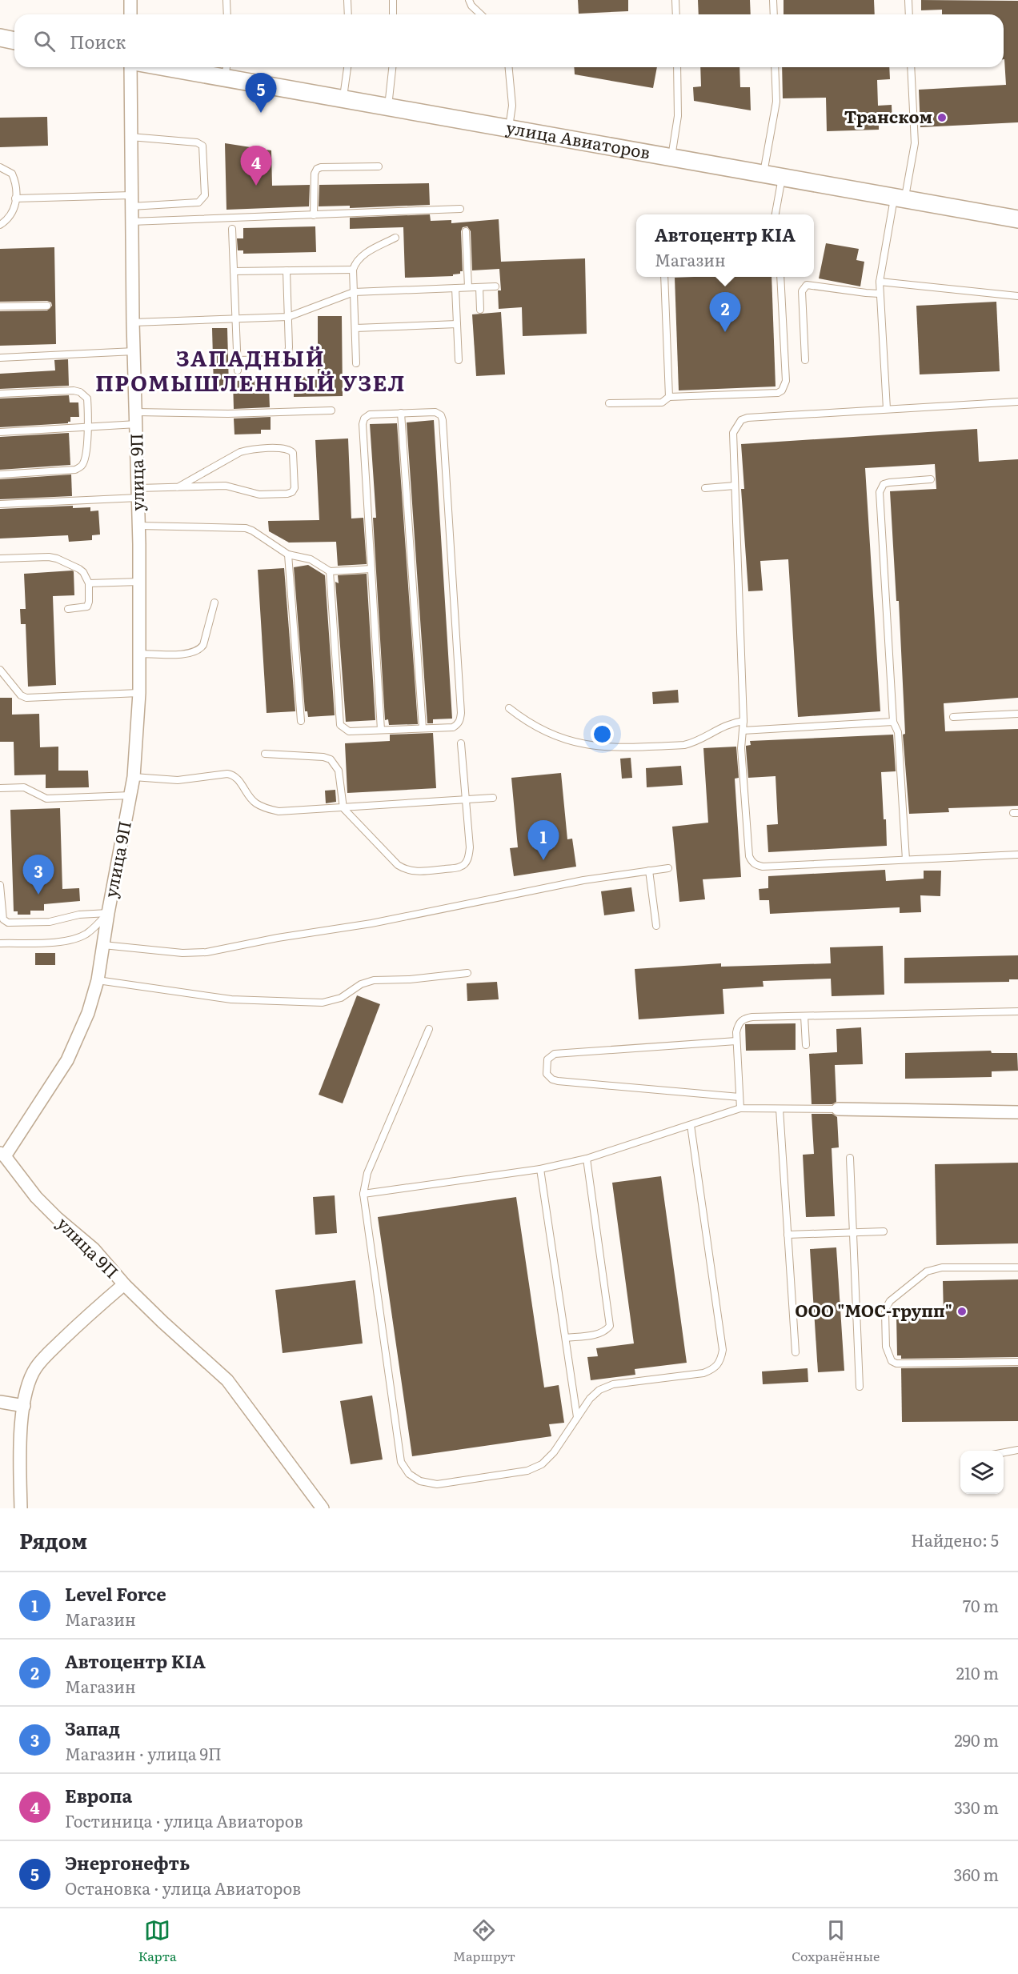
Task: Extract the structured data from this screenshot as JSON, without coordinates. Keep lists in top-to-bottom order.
{
  "streets": {
    "main road": ["улица Авиаторов"],
    "street": ["улица 9П"]
  },
  "districts": ["ЗАПАДНЫЙ ПРОМЫШЛЕННЫЙ УЗЕЛ"],
  "places": ["Транском", "ООО \"МОС-групп\""],
  "page": {
    "search": "Поиск",
    "pins": [
      "5",
      "4",
      "2",
      "1",
      "3"
    ],
    "popup": ["Автоцентр KIA", "Магазин"],
    "heading": ["Рядом", "Найдено: 5"],
    "list": [
      {
        "mark": "1",
        "name": "Level Force",
        "note": "Магазин",
        "value": "70 m"
      },
      {
        "mark": "2",
        "name": "Автоцентр KIA",
        "note": "Магазин",
        "value": "210 m"
      },
      {
        "mark": "3",
        "name": "Запад",
        "note": "Магазин · улица 9П",
        "value": "290 m"
      },
      {
        "mark": "4",
        "name": "Европа",
        "note": "Гостиница · улица Авиаторов",
        "value": "330 m"
      },
      {
        "mark": "5",
        "name": "Энергонефть",
        "note": "Остановка · улица Авиаторов",
        "value": "360 m"
      }
    ],
    "nav": ["Карта", "Маршрут", "Сохранённые"]
  }
}
